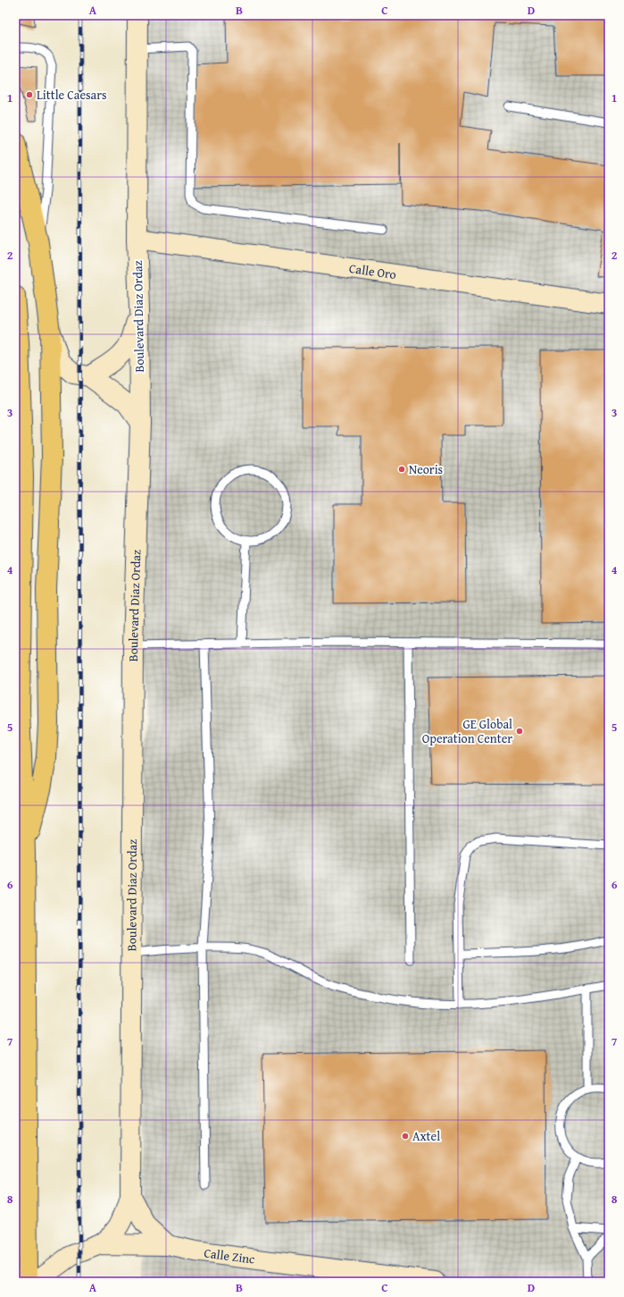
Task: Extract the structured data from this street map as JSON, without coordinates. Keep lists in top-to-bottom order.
{
  "streets": {
    "street": ["Calle Oro", "Boulevard Diaz Ordaz", "Calle Zinc"]
  },
  "crossings": [
    ["Calle Oro", "Boulevard Diaz Ordaz"],
    ["Boulevard Diaz Ordaz", "Calle Zinc"]
  ],
  "places": [
    "Little Caesars",
    "Neoris",
    "GE Global Operation Center",
    "Axtel"
  ],
  "grid": {
    "columns": [
      "A",
      "B",
      "C",
      "D"
    ],
    "rows": [
      "1",
      "2",
      "3",
      "4",
      "5",
      "6",
      "7",
      "8"
    ]
  }
}
